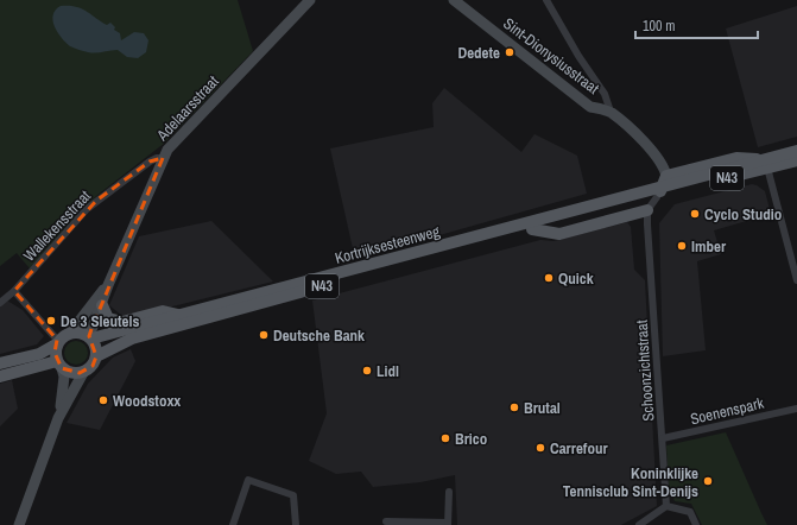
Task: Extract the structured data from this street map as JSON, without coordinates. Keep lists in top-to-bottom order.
{
  "streets": {
    "main road": ["N43", "Kortrijksesteenweg"],
    "street": [
      "Sint-Dionysiusstraat",
      "Adelaarsstraat",
      "Wallekensstraat",
      "Schoonzichtstraat",
      "Soenenspark"
    ]
  },
  "crossings": [
    ["Sint-Dionysiusstraat", "Kortrijksesteenweg"],
    ["Adelaarsstraat", "N43"],
    ["Adelaarsstraat", "Wallekensstraat"],
    ["Adelaarsstraat", "Kortrijksesteenweg"],
    ["N43", "Kortrijksesteenweg"],
    ["N43", "Schoonzichtstraat"],
    ["Schoonzichtstraat", "Soenenspark"]
  ],
  "places": [
    "Dedete",
    "Cyclo Studio",
    "Imber",
    "Quick",
    "De 3 Sleutels",
    "Deutsche Bank",
    "Lidl",
    "Woodstoxx",
    "Brutal",
    "Brico",
    "Carrefour",
    "Koninklijke Tennisclub Sint-Denijs"
  ],
  "scale_bar": "100 m"
}
